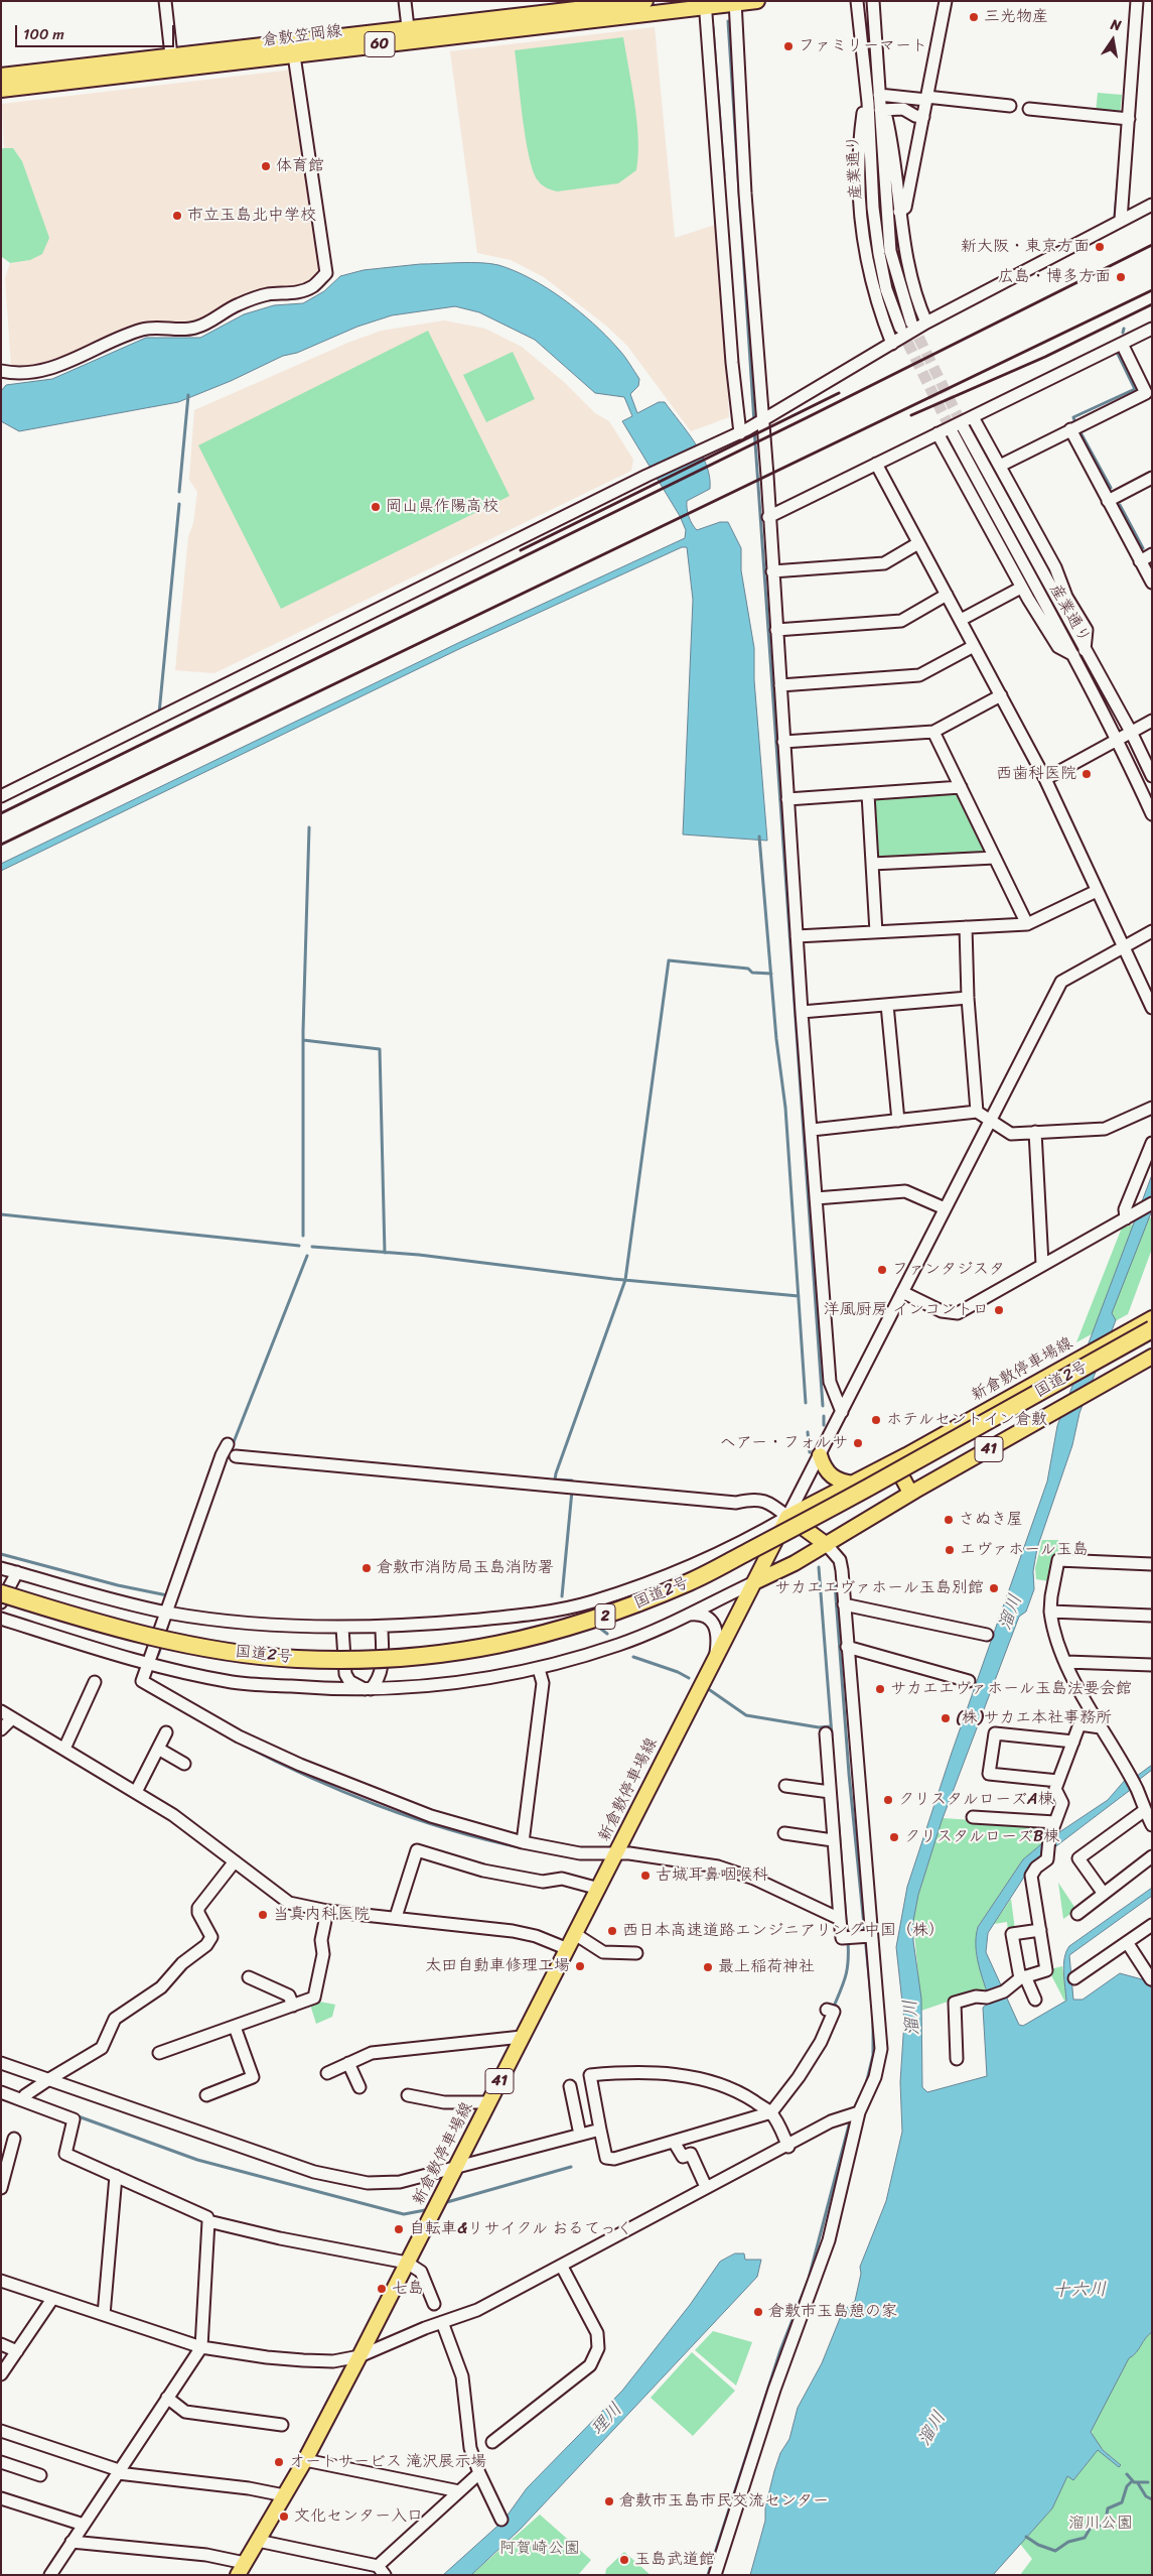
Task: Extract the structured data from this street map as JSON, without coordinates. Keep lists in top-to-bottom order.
{
  "streets": {
    "highway": ["国道2号", "2"],
    "main road": [
      "倉敷笠岡線",
      "60",
      "新倉敷停車場線",
      "41"
    ],
    "street": ["産業通り"]
  },
  "crossings": [
    ["新倉敷停車場線", "41"]
  ],
  "water": ["溜川", "十六川", "理川"],
  "parks": ["溜川公園", "阿賀崎公園"],
  "places": [
    "三光物産",
    "ファミリーマート",
    "体育館",
    "市立玉島北中学校",
    "新大阪・東京方面",
    "広島・博多方面",
    "岡山県作陽高校",
    "西歯科医院",
    "ファンタジスタ",
    "洋風厨房 インコントロ",
    "ホテルセントイン倉敷",
    "ヘアー・フォルサ",
    "さぬき屋",
    "エヴァホール玉島",
    "倉敷市消防局玉島消防署",
    "サカエエヴァホール玉島別館",
    "サカエエヴァホール玉島法要会館",
    "(株)サカエ本社事務所",
    "クリスタルローズA棟",
    "クリスタルローズB棟",
    "古城耳鼻咽喉科",
    "当真内科医院",
    "西日本高速道路エンジニアリング中国（株）",
    "太田自動車修理工場",
    "最上稲荷神社",
    "自転車&リサイクル おるてっく",
    "七島",
    "倉敷市玉島憩の家",
    "オートサービス 滝沢展示場",
    "倉敷市玉島市民交流センター",
    "文化センター入口",
    "玉島武道館"
  ],
  "scale_bar": "100 m",
  "north": "top"
}
